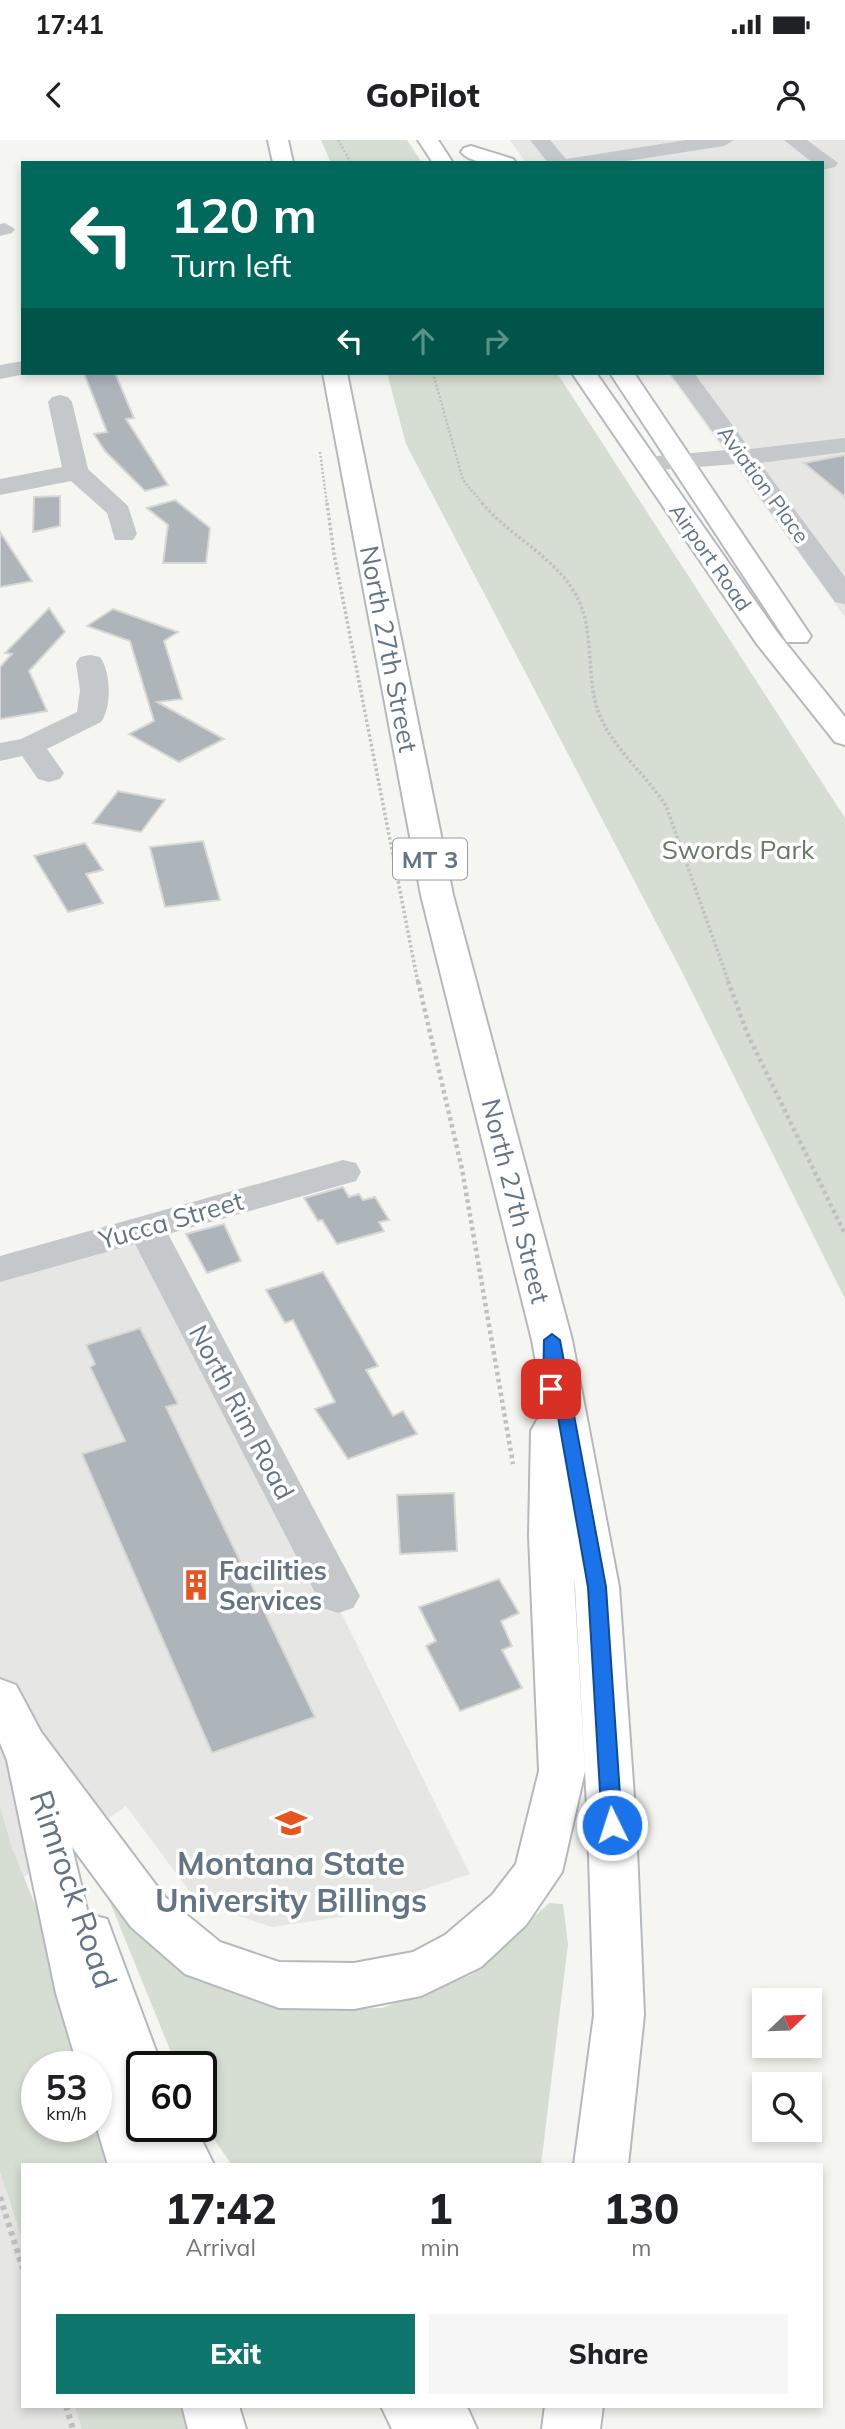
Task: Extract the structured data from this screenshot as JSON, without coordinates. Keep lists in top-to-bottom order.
{
  "streets": {
    "main road": [
      "Airport Road",
      "North 27th Street",
      "MT 3",
      "Rimrock Road"
    ],
    "street": ["Aviation Place", "Yucca Street", "North Rim Road"]
  },
  "crossings": [
    ["Yucca Street", "North Rim Road"]
  ],
  "parks": ["Swords Park"],
  "places": {
    "building": ["Facilities Services"],
    "school or university": ["Montana State University Billings"]
  },
  "north": "top right",
  "page": {
    "status": "17:41",
    "header": "GoPilot",
    "turn": ["120 m", "Turn left"],
    "speed": "53 km/h",
    "limit": "60",
    "eta": [
      "17:42",
      "Arrival",
      "1",
      "min",
      "130",
      "m"
    ],
    "buttons": ["Exit", "Share"]
  }
}
